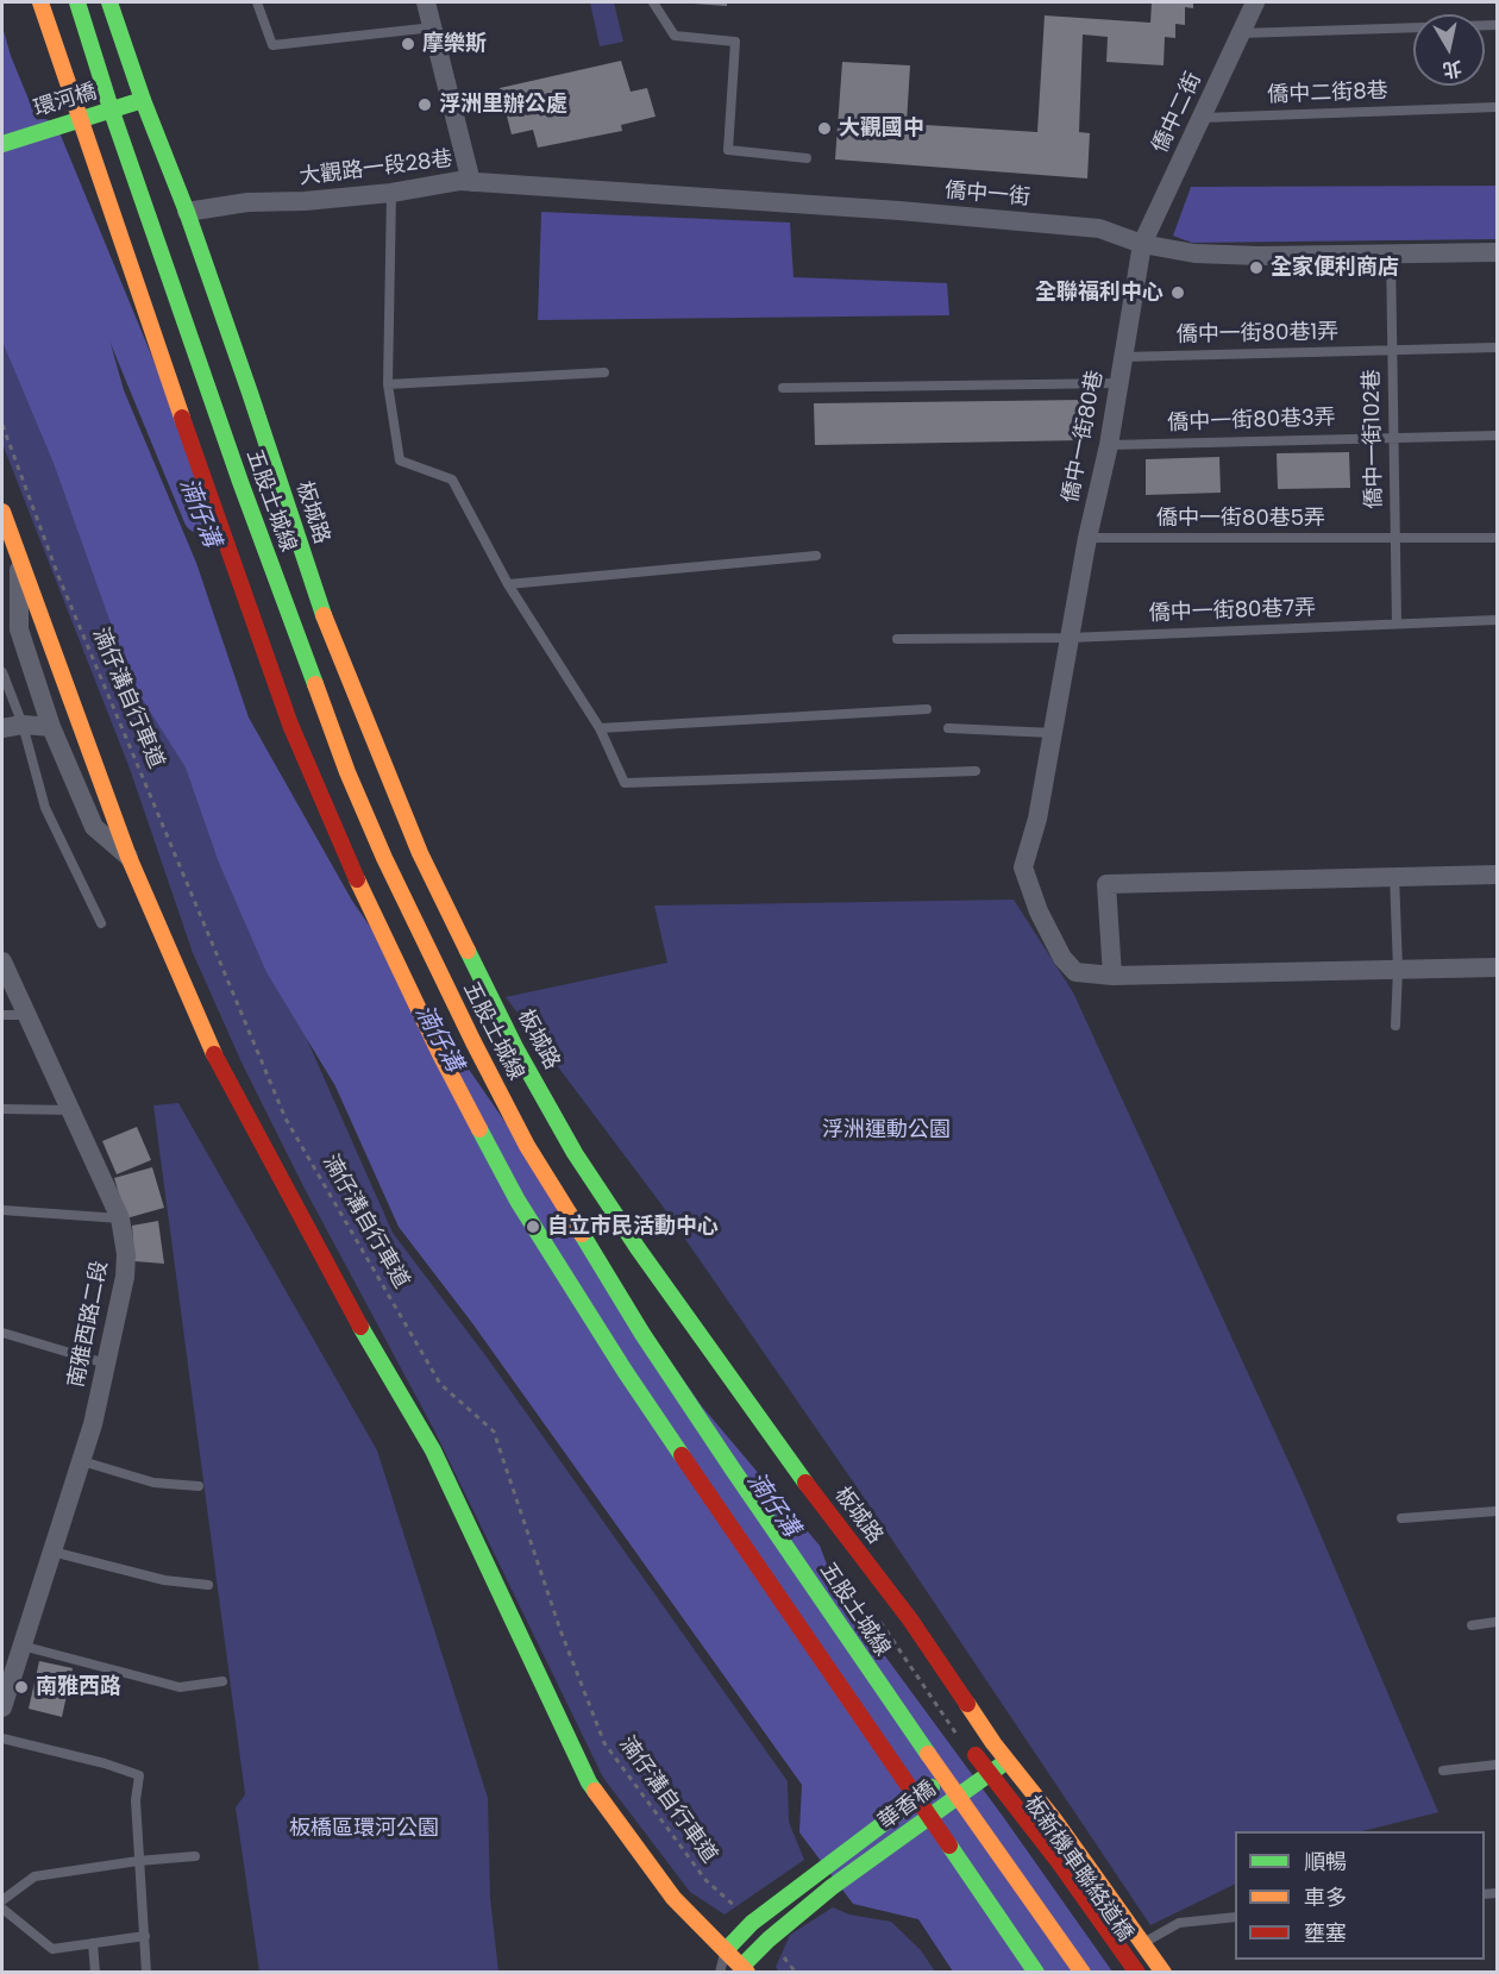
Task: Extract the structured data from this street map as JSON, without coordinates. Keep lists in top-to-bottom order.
{
  "streets": {
    "main road": [
      "環河橋",
      "五股土城線",
      "板城路",
      "華香橋"
    ],
    "street": [
      "僑中二街",
      "大觀路一段28巷",
      "僑中一街",
      "僑中一街80巷",
      "南雅西路二段"
    ],
    "lane": [
      "僑中二街8巷",
      "僑中一街80巷1弄",
      "僑中一街80巷3弄",
      "僑中一街102巷",
      "僑中一街80巷5弄",
      "僑中一街80巷7弄",
      "板新機車聯絡道橋"
    ],
    "path": ["湳仔溝自行車道"]
  },
  "crossings": [
    ["僑中二街8巷", "僑中二街"],
    ["環河橋", "板城路"],
    ["僑中二街", "僑中一街"],
    ["僑中二街", "僑中一街80巷"],
    ["大觀路一段28巷", "僑中一街"],
    ["大觀路一段28巷", "板城路"],
    ["僑中一街", "僑中一街80巷"],
    ["僑中一街", "僑中一街102巷"],
    ["僑中一街80巷1弄", "僑中一街80巷"],
    ["僑中一街80巷1弄", "僑中一街102巷"],
    ["僑中一街80巷3弄", "僑中一街80巷"],
    ["僑中一街80巷3弄", "僑中一街102巷"],
    ["僑中一街80巷", "僑中一街80巷5弄"],
    ["僑中一街80巷", "僑中一街80巷7弄"],
    ["僑中一街102巷", "僑中一街80巷5弄"],
    ["僑中一街102巷", "僑中一街80巷7弄"],
    ["板城路", "華香橋"],
    ["湳仔溝自行車道", "華香橋"]
  ],
  "water": ["湳仔溝"],
  "parks": ["浮洲運動公園", "板橋區環河公園"],
  "places": [
    "摩樂斯",
    "浮洲里辦公處",
    "大觀國中",
    "全家便利商店",
    "全聯福利中心",
    "自立市民活動中心",
    "南雅西路"
  ],
  "legend": ["順暢", "車多", "壅塞"],
  "north": "bottom"
}
